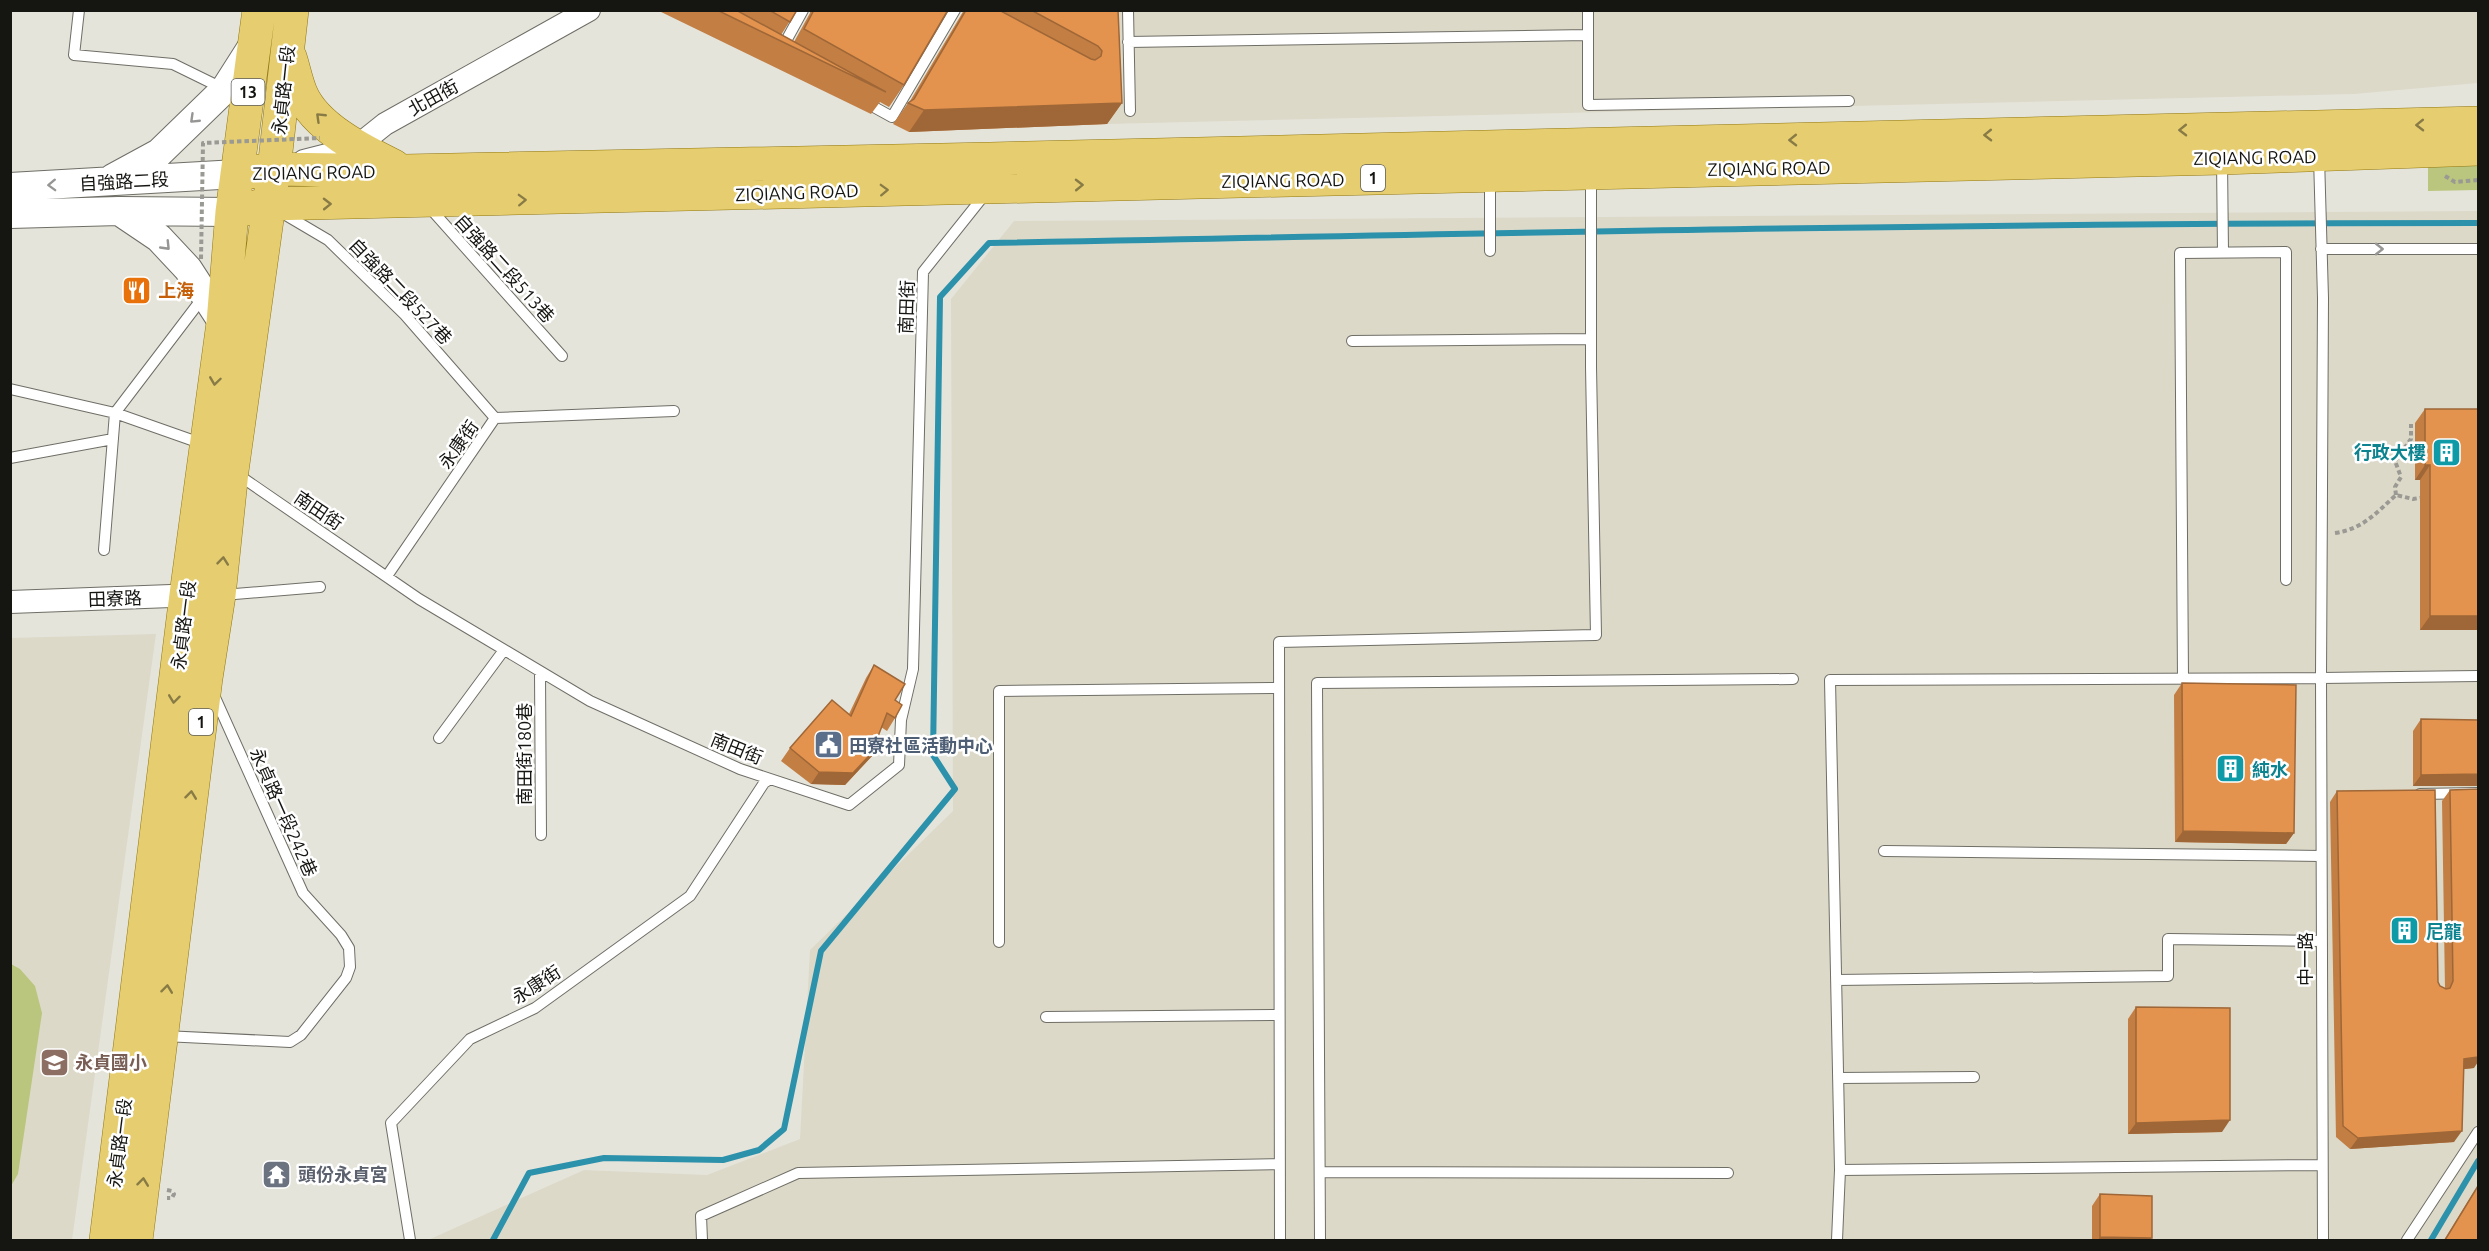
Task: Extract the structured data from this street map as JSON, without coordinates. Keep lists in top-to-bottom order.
{
  "streets": {
    "main road": [
      "永貞路一段",
      "13",
      "ZIQIANG ROAD",
      "1"
    ],
    "street": ["北田街", "自強路二段", "田寮路"],
    "lane": [
      "自強路二段513巷",
      "自強路二段527巷",
      "南田街",
      "永康街",
      "南田街180巷",
      "永貞路一段242巷",
      "中一路"
    ]
  },
  "crossings": [
    ["永貞路一段", "13"],
    ["永貞路一段", "北田街"],
    ["永貞路一段", "ZIQIANG ROAD"],
    ["永貞路一段", "自強路二段"],
    ["永貞路一段", "自強路二段527巷"],
    ["永貞路一段", "南田街"],
    ["永貞路一段", "田寮路"],
    ["永貞路一段", "永貞路一段242巷"],
    ["13", "北田街"],
    ["13", "ZIQIANG ROAD"],
    ["13", "自強路二段527巷"],
    ["北田街", "ZIQIANG ROAD"],
    ["ZIQIANG ROAD", "自強路二段"],
    ["ZIQIANG ROAD", "自強路二段513巷"],
    ["ZIQIANG ROAD", "自強路二段527巷"],
    ["ZIQIANG ROAD", "南田街"],
    ["ZIQIANG ROAD", "中一路"],
    ["自強路二段527巷", "永康街"],
    ["南田街", "永康街"],
    ["南田街", "南田街180巷"]
  ],
  "places": {
    "restaurant": ["上海"],
    "building": ["行政大樓", "純水", "尼龍"],
    "public building": ["田寮社區活動中心"],
    "school or university": ["永貞國小"],
    "temple": ["頭份永貞宮"]
  }
}
